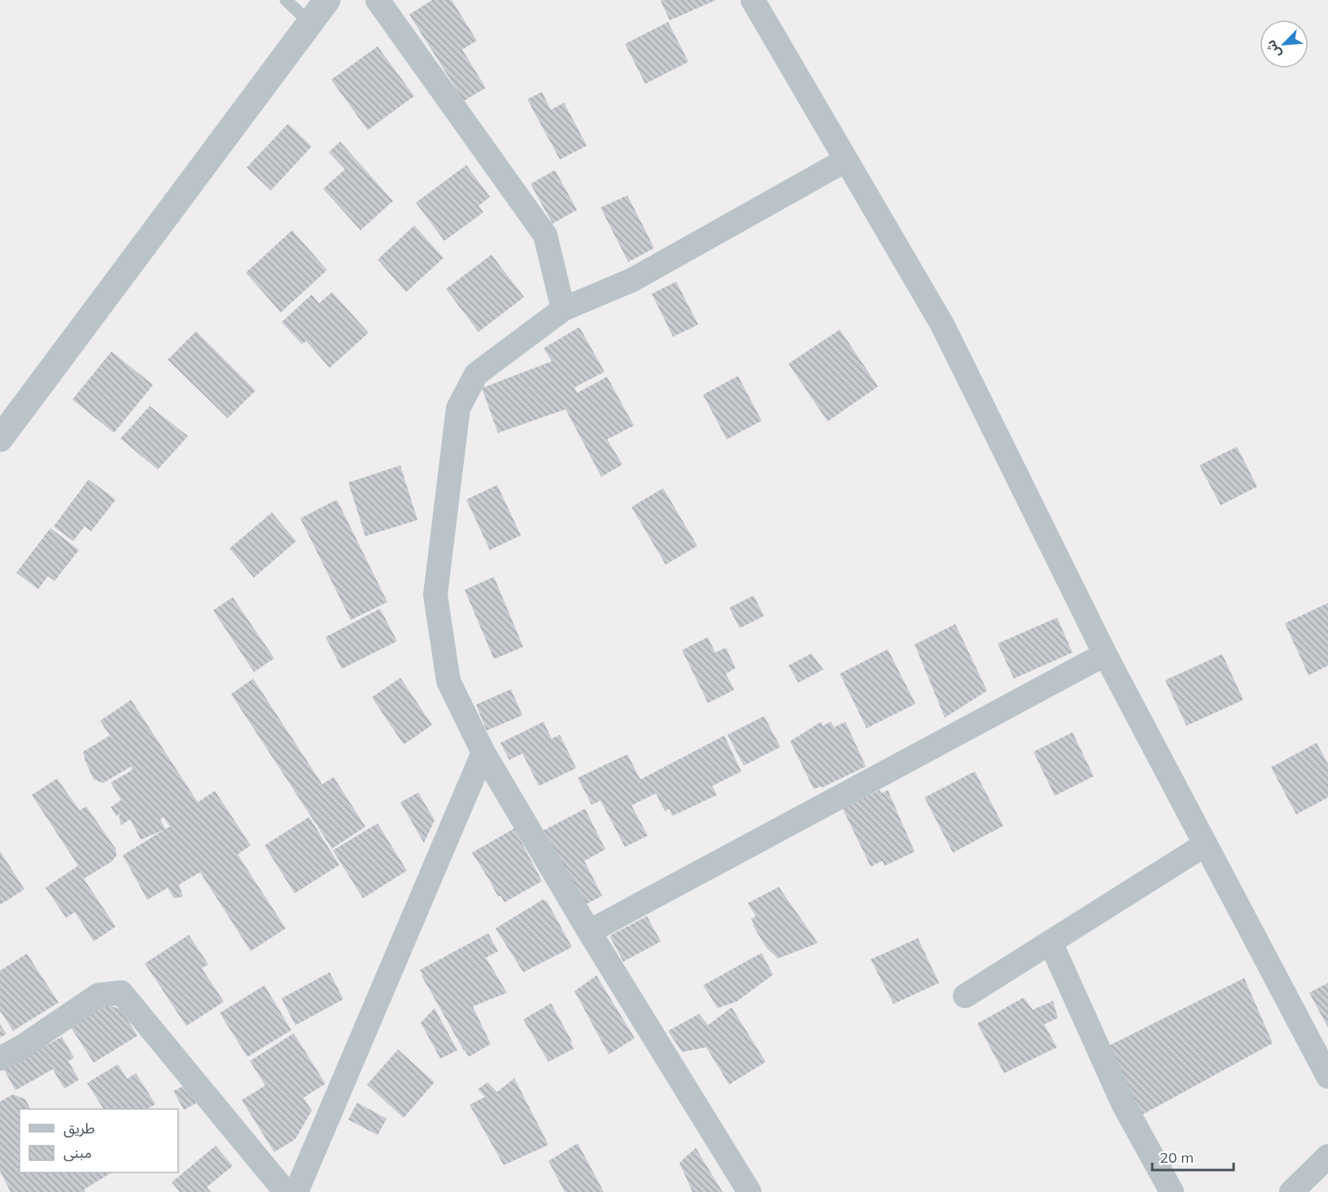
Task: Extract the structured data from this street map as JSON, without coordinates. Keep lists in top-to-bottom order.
{
  "legend": ["طريق", "مبنى"],
  "scale_bar": "20 m",
  "north": "bottom left"
}
